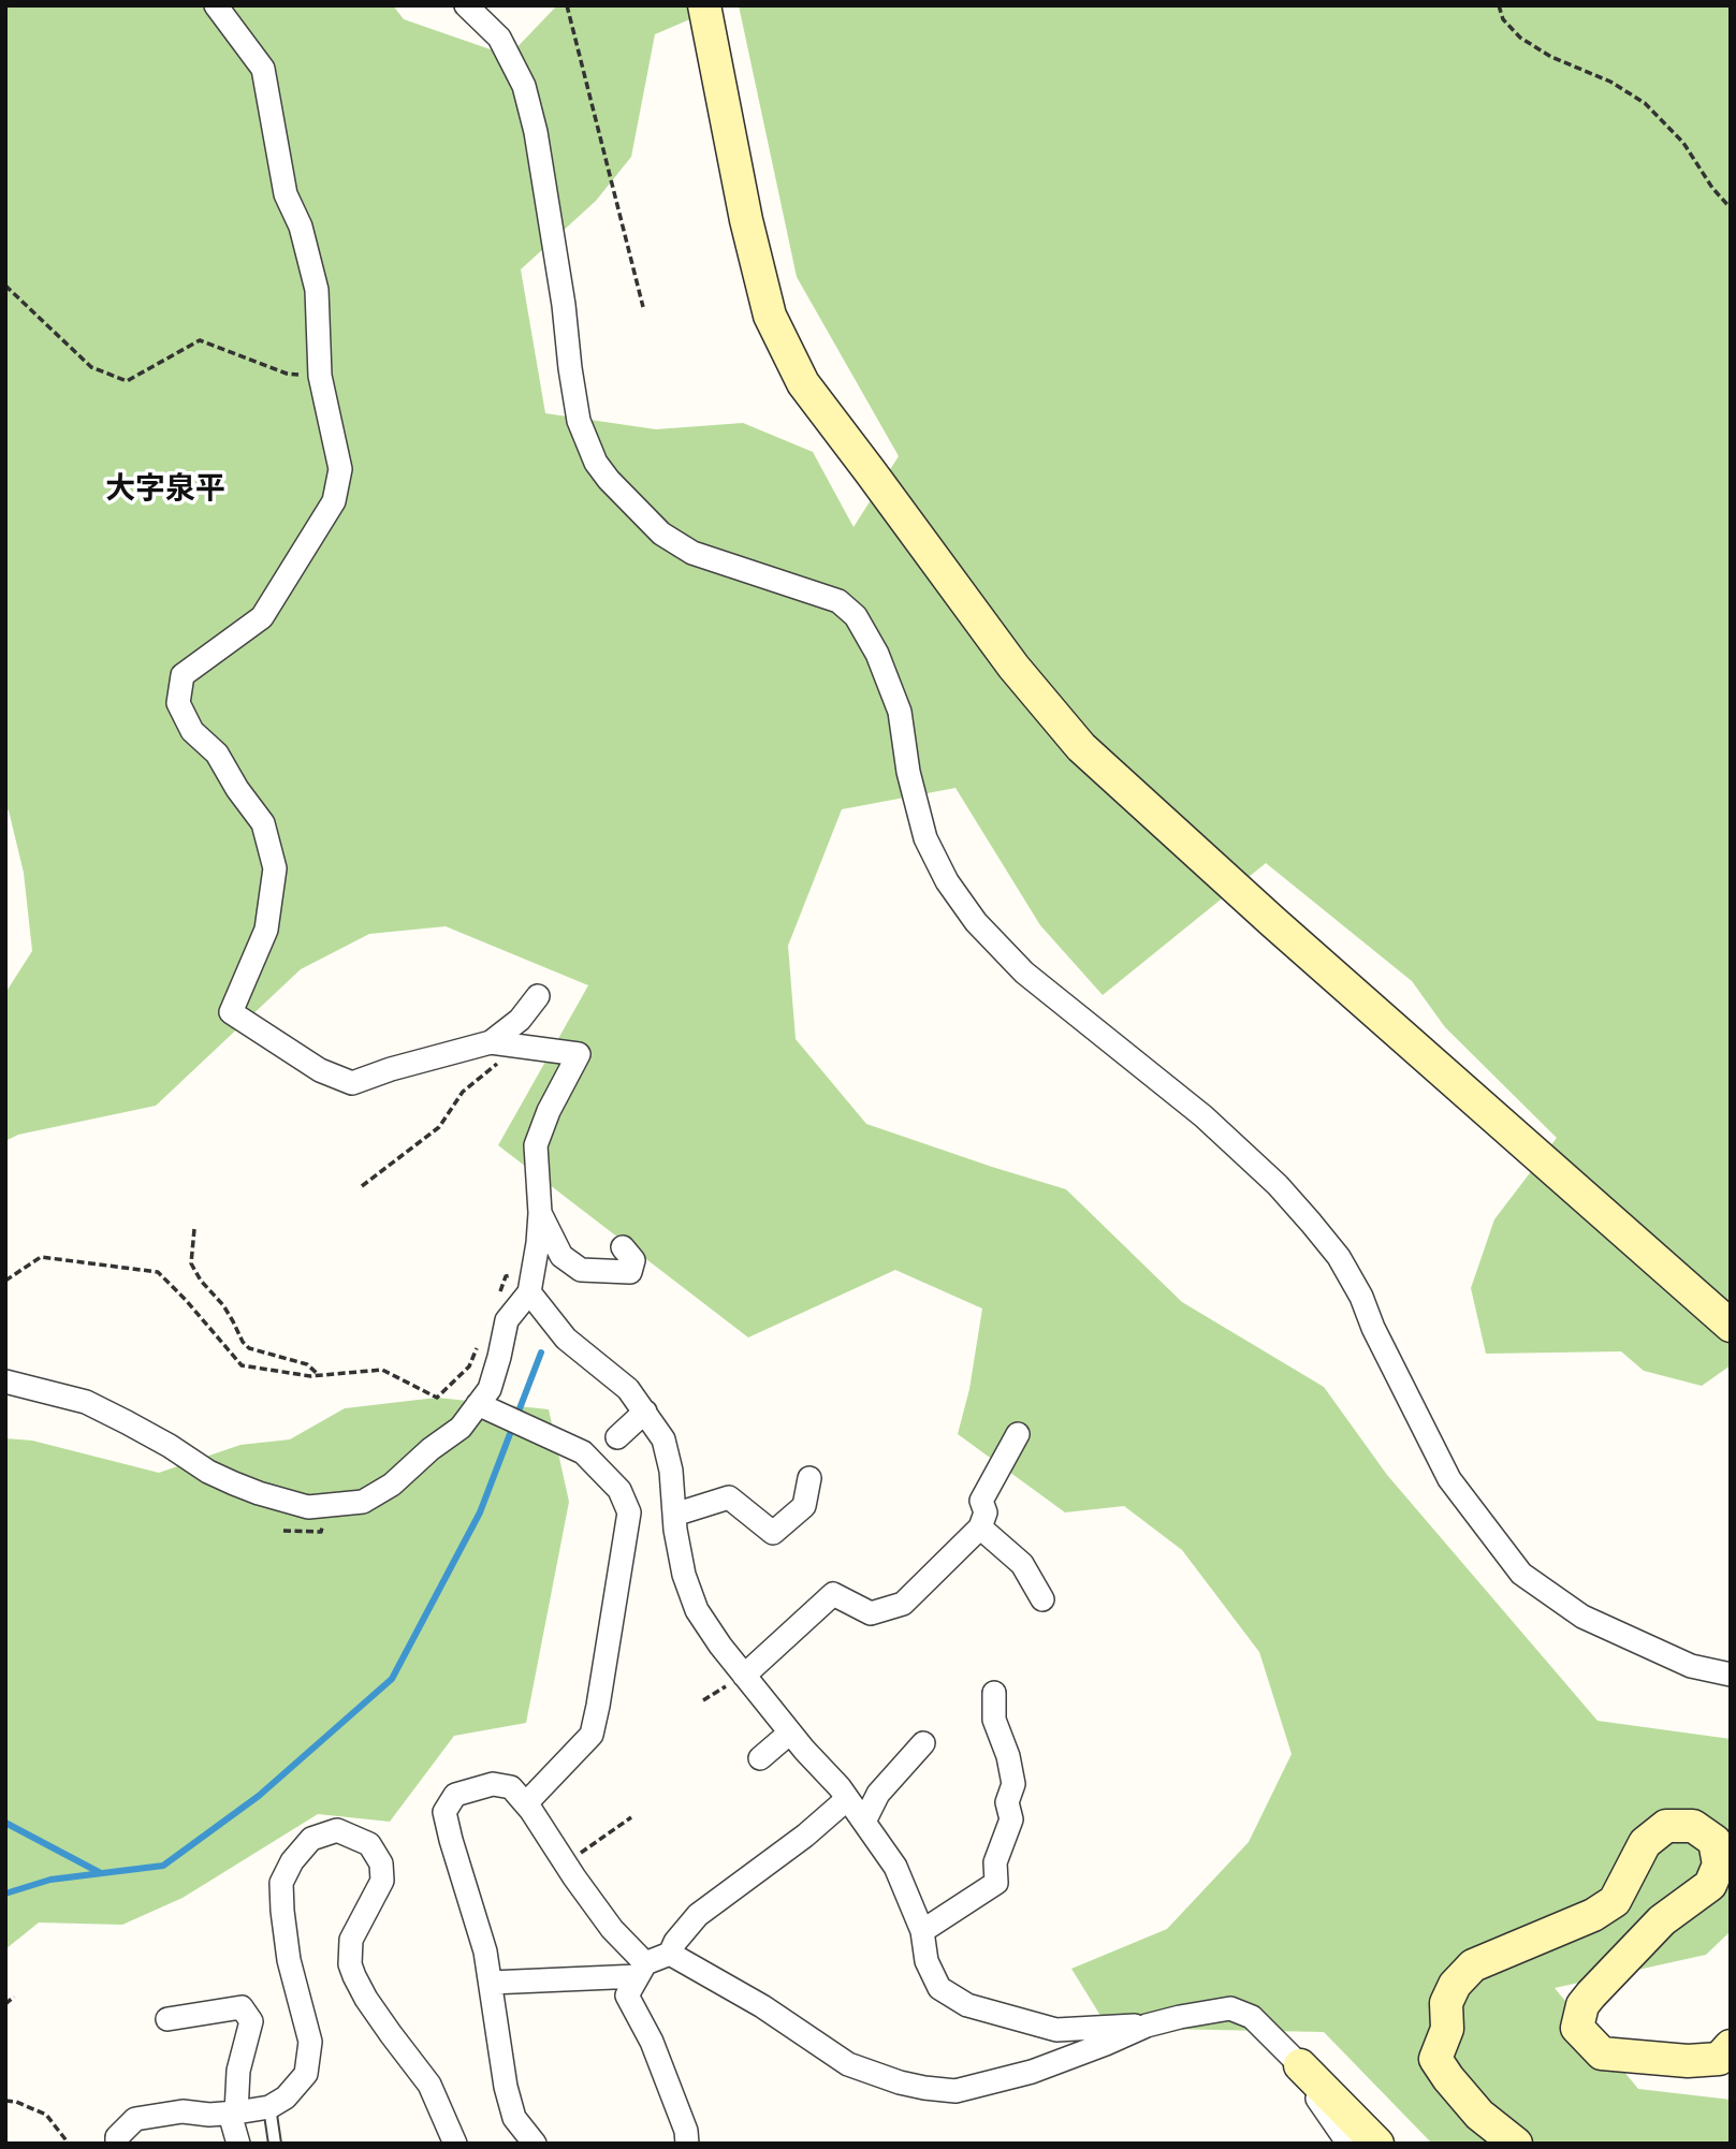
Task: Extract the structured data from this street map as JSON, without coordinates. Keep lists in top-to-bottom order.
{
  "districts": ["大字泉平"]
}
